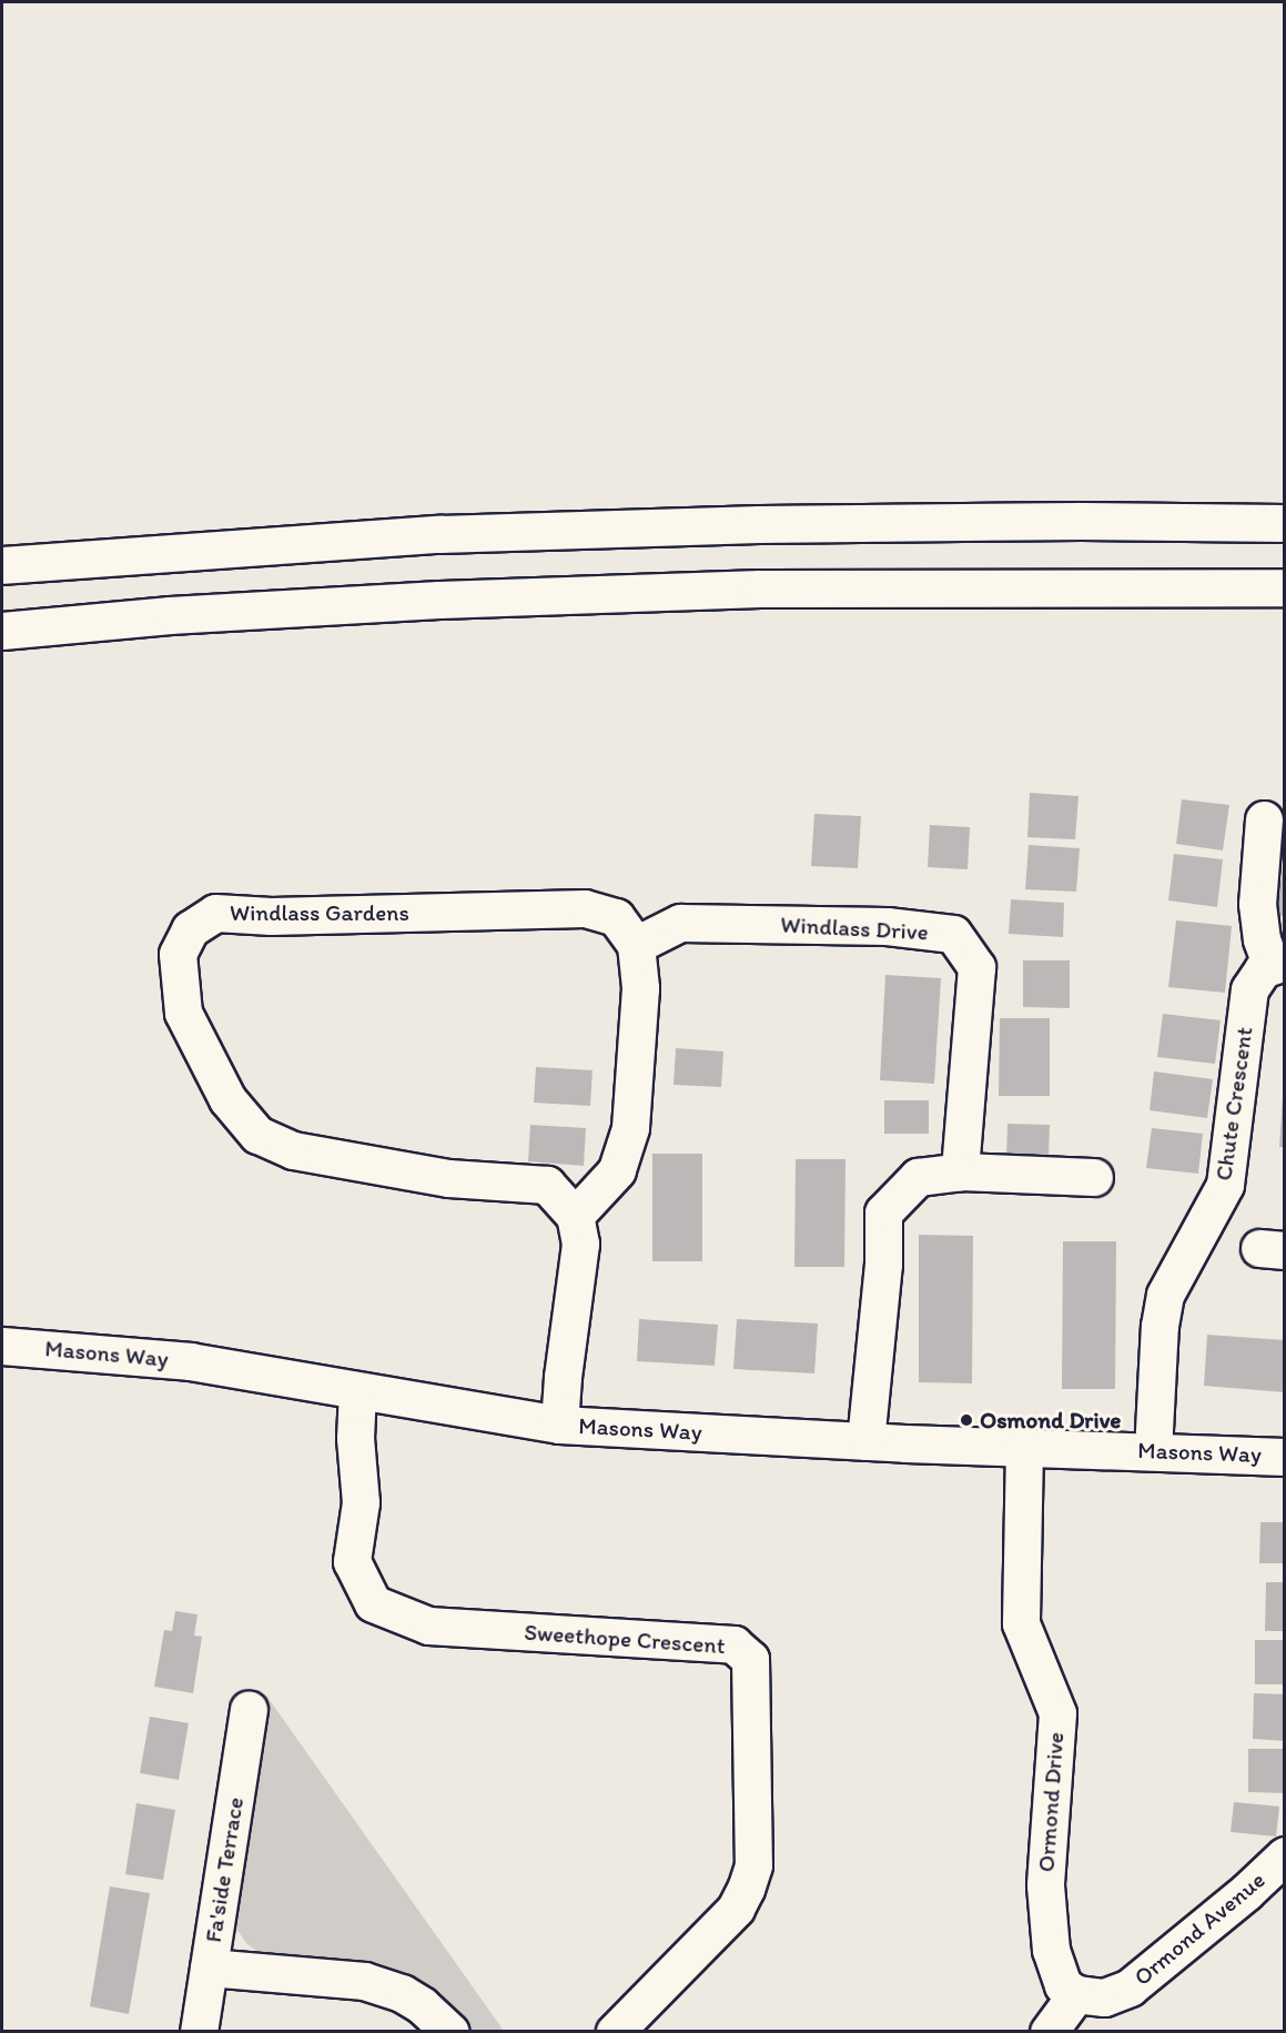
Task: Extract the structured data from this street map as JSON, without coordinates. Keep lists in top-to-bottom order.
{
  "streets": {
    "main road": [
      "Windlass Gardens",
      "Windlass Drive",
      "Chute Crescent",
      "Masons Way",
      "Sweethope Crescent",
      "Ormond Drive",
      "Fa'side Terrace",
      "Ormond Avenue"
    ]
  },
  "crossings": [
    ["Windlass Gardens", "Windlass Drive"],
    ["Chute Crescent", "Masons Way"],
    ["Masons Way", "Sweethope Crescent"],
    ["Masons Way", "Ormond Drive"],
    ["Ormond Drive", "Ormond Avenue"]
  ],
  "places": ["Osmond Drive"]
}
